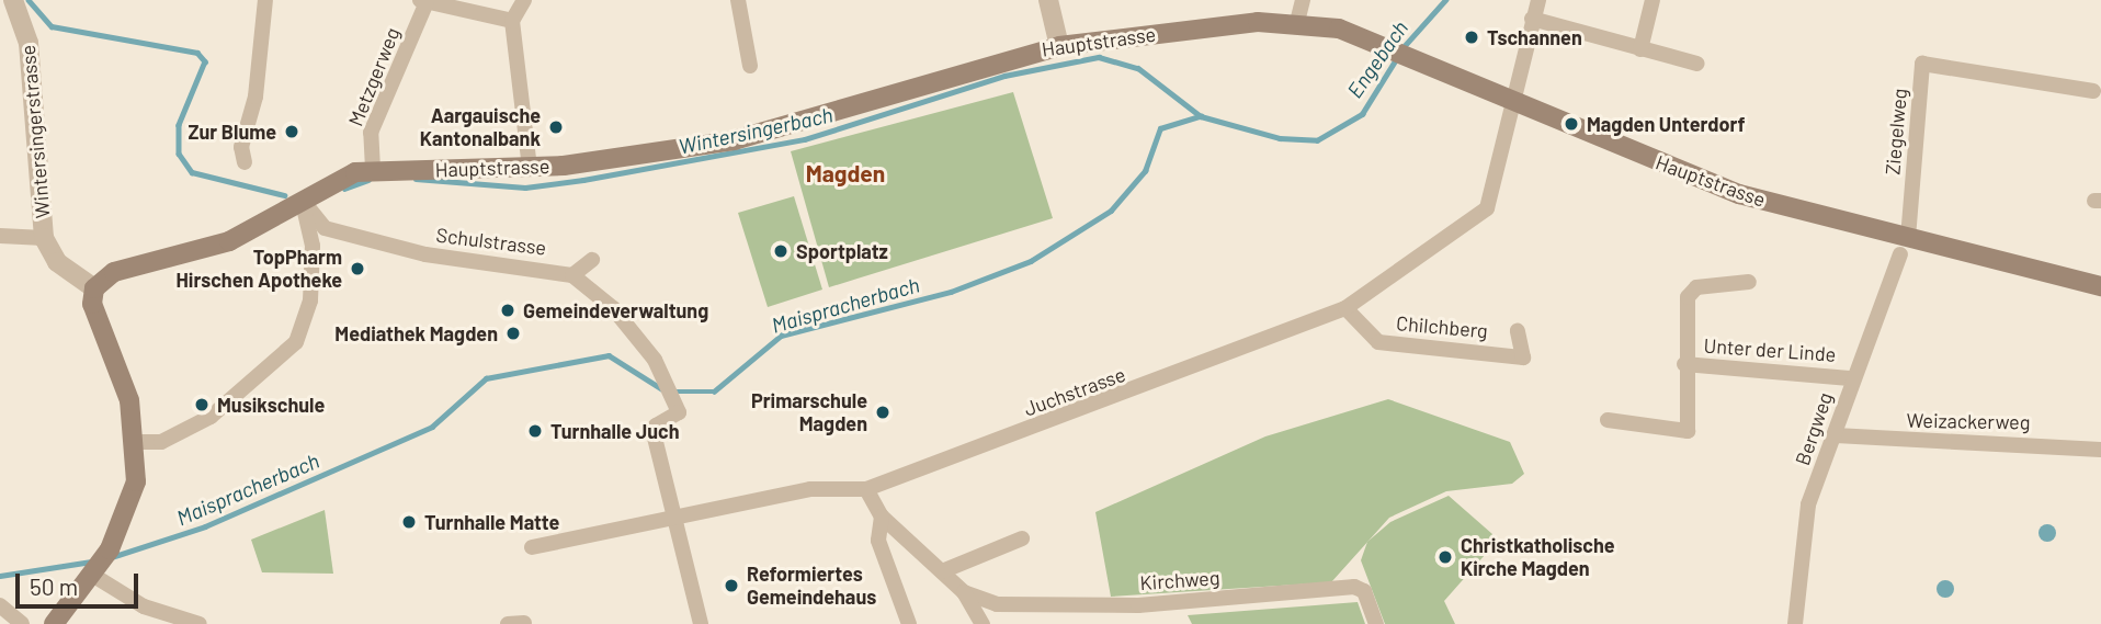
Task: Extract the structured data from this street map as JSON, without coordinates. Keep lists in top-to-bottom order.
{
  "streets": {
    "main road": ["Hauptstrasse"],
    "street": [
      "Metzgerweg",
      "Wintersingerstrasse",
      "Ziegelweg",
      "Schulstrasse",
      "Chilchberg",
      "Unter der Linde",
      "Juchstrasse",
      "Weizackerweg",
      "Bergweg",
      "Kirchweg"
    ]
  },
  "crossings": [
    ["Hauptstrasse", "Metzgerweg"],
    ["Hauptstrasse", "Wintersingerstrasse"],
    ["Hauptstrasse", "Ziegelweg"],
    ["Hauptstrasse", "Schulstrasse"],
    ["Hauptstrasse", "Juchstrasse"],
    ["Hauptstrasse", "Bergweg"],
    ["Ziegelweg", "Bergweg"],
    ["Chilchberg", "Juchstrasse"],
    ["Unter der Linde", "Bergweg"],
    ["Weizackerweg", "Bergweg"]
  ],
  "districts": ["Magden"],
  "water": ["Engebach", "Wintersingerbach", "Maispracherbach"],
  "places": [
    "Tschannen",
    "Magden Unterdorf",
    "Aargauische Kantonalbank",
    "Zur Blume",
    "Sportplatz",
    "TopPharm Hirschen Apotheke",
    "Gemeindeverwaltung",
    "Mediathek Magden",
    "Musikschule",
    "Primarschule Magden",
    "Turnhalle Juch",
    "Turnhalle Matte",
    "Christkatholische Kirche Magden",
    "Reformiertes Gemeindehaus"
  ],
  "scale_bar": "50 m"
}
